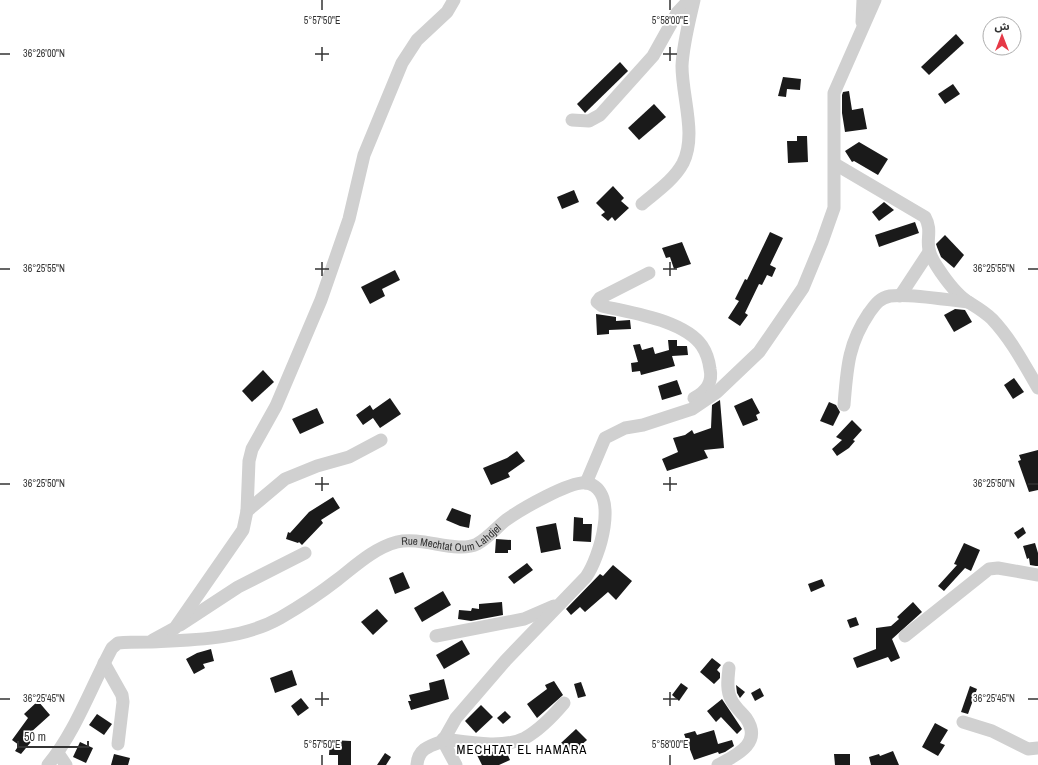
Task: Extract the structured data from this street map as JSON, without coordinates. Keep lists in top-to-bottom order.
{
  "streets": {
    "street": ["Rue Mechtat Oum Lahdjel"]
  },
  "districts": ["MECHTAT EL HAMARA"],
  "scale_bar": "50 m",
  "north": "top",
  "coordinates": [
    "5°57'50\"E",
    "5°58'00\"E",
    "36°26'00\"N",
    "36°25'55\"N",
    "36°25'50\"N",
    "36°25'45\"N"
  ]
}
